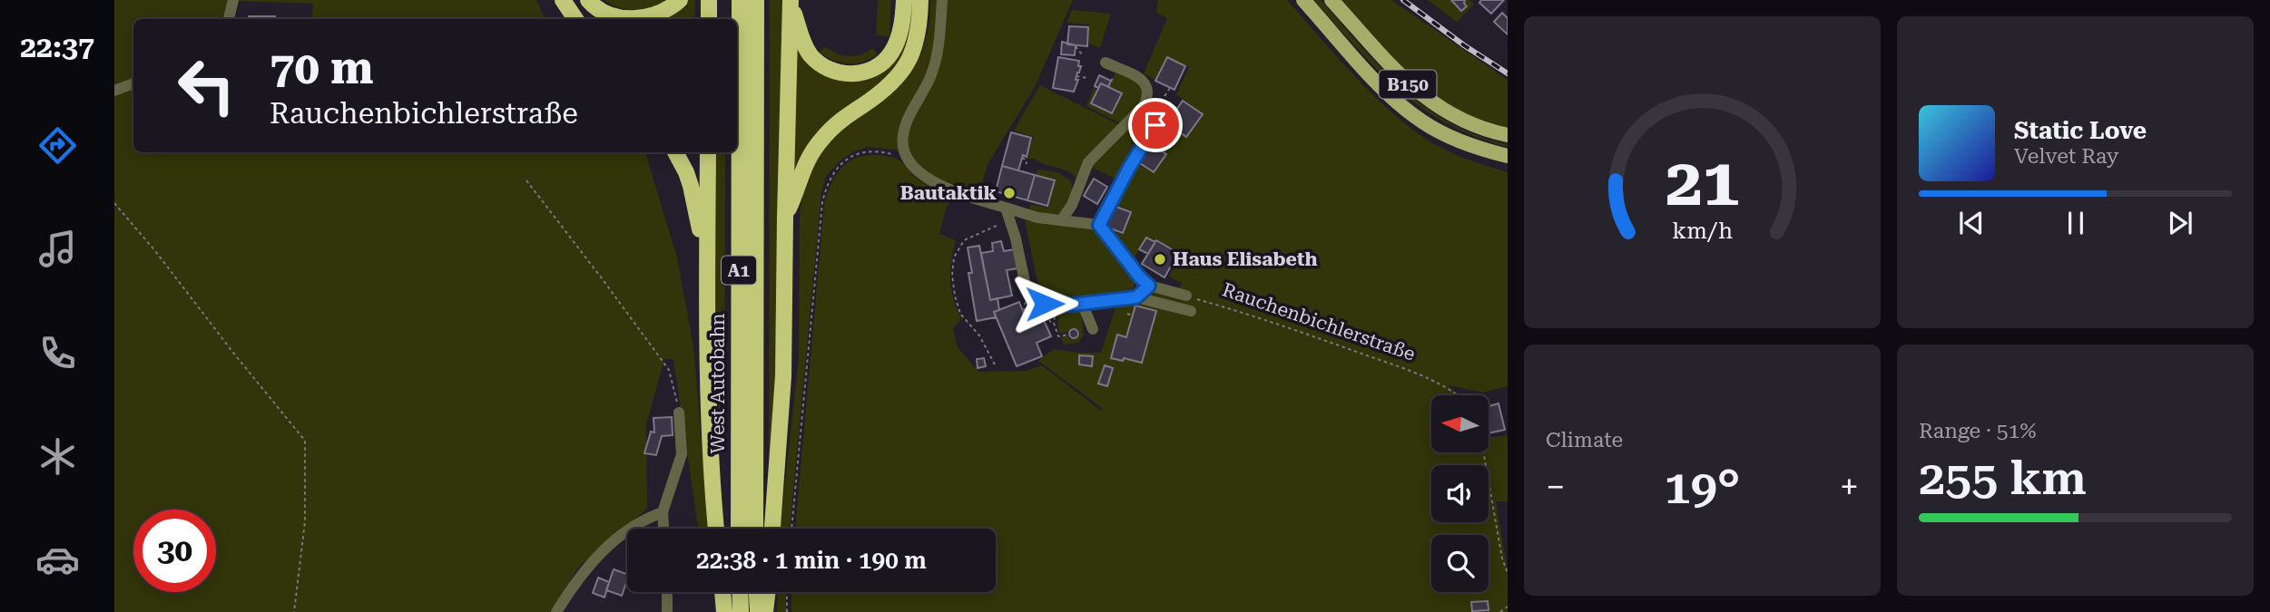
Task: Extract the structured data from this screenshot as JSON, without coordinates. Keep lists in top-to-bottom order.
{
  "streets": {
    "highway": ["A1", "West Autobahn"],
    "main road": ["B150"],
    "path": ["Rauchenbichlerstraße"]
  },
  "places": ["Bautaktik", "Haus Elisabeth"],
  "north": "left",
  "page": {
    "tabs": "22:37",
    "turn": ["70 m", "Rauchenbichlerstraße"],
    "song": ["Static Love", "Velvet Ray"],
    "tile": [
      "Climate",
      ["Range · 51%", "255 km"]
    ],
    "heat": ["−", "19°", "+"],
    "limit": "30",
    "trip": "22:38 · 1 min · 190 m",
    "gauge": ["21", "km/h"]
  }
}
